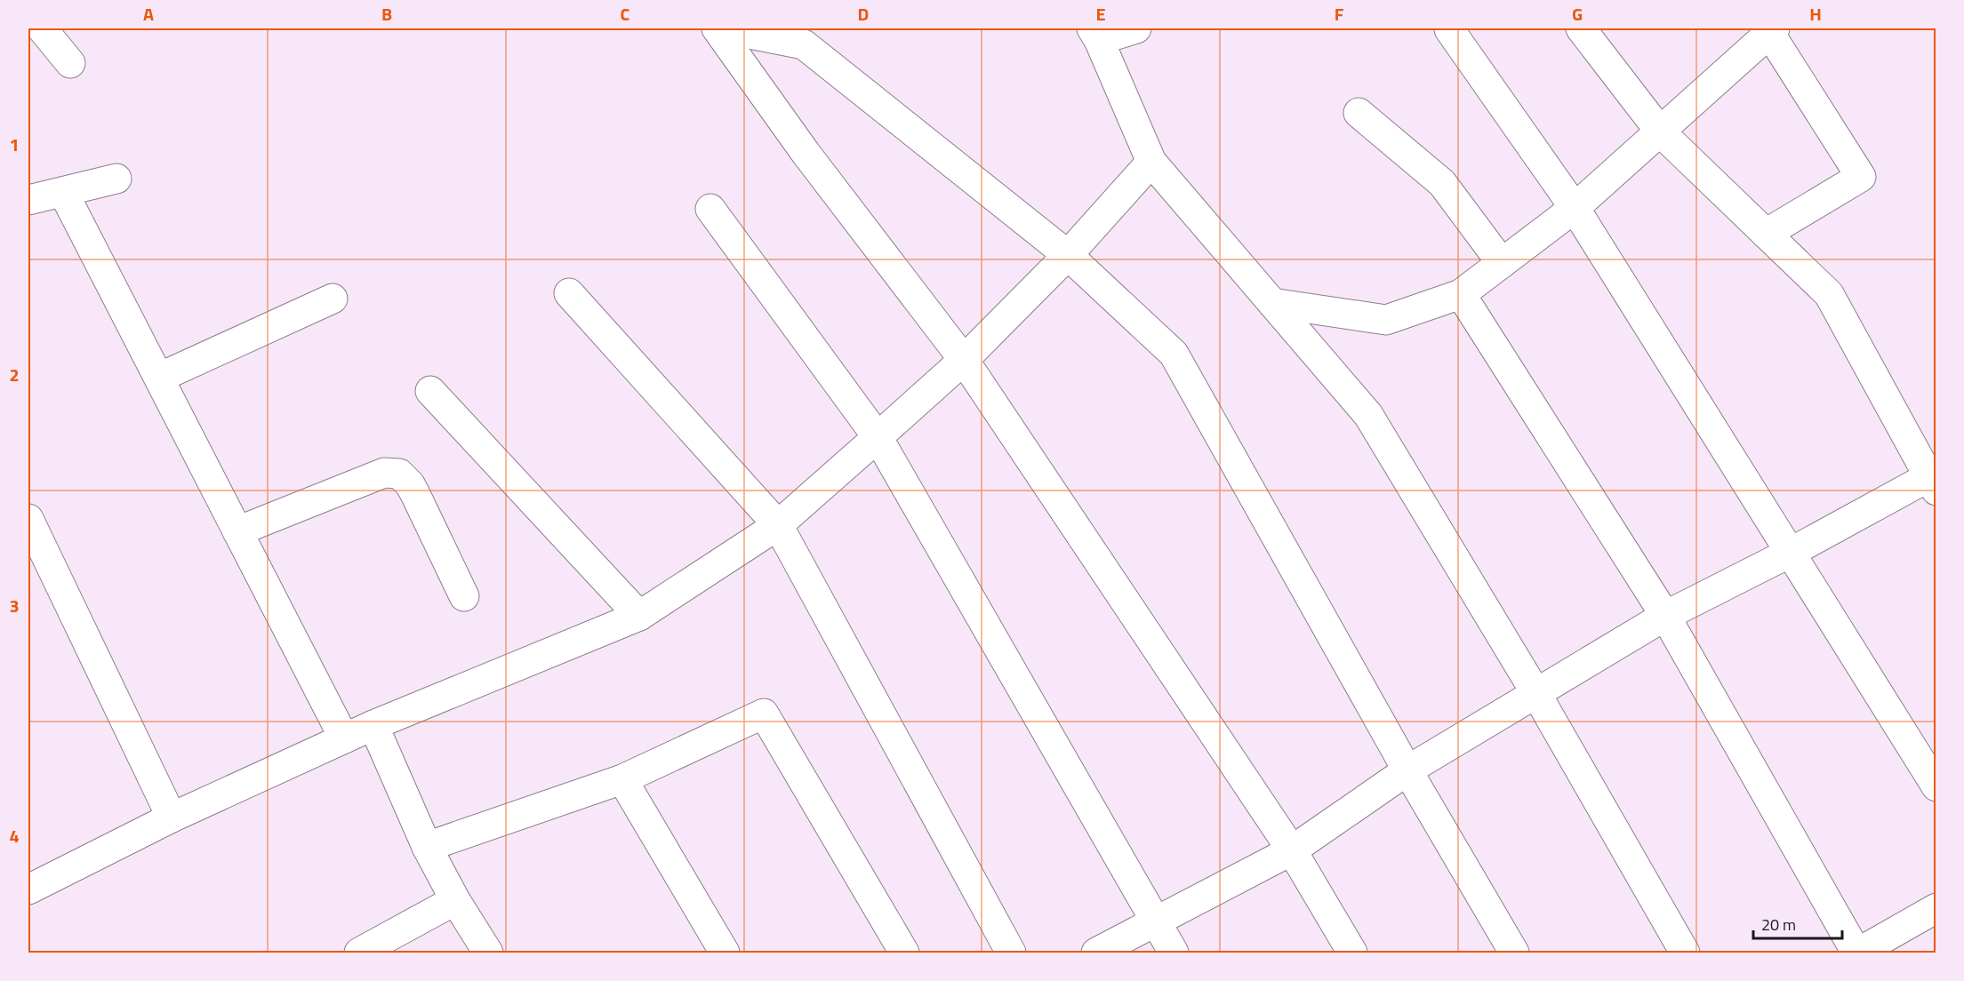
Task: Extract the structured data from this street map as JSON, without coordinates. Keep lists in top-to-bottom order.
{
  "scale_bar": "20 m",
  "grid": {
    "columns": [
      "A",
      "B",
      "C",
      "D",
      "E",
      "F",
      "G",
      "H"
    ],
    "rows": [
      "1",
      "2",
      "3",
      "4"
    ]
  }
}
